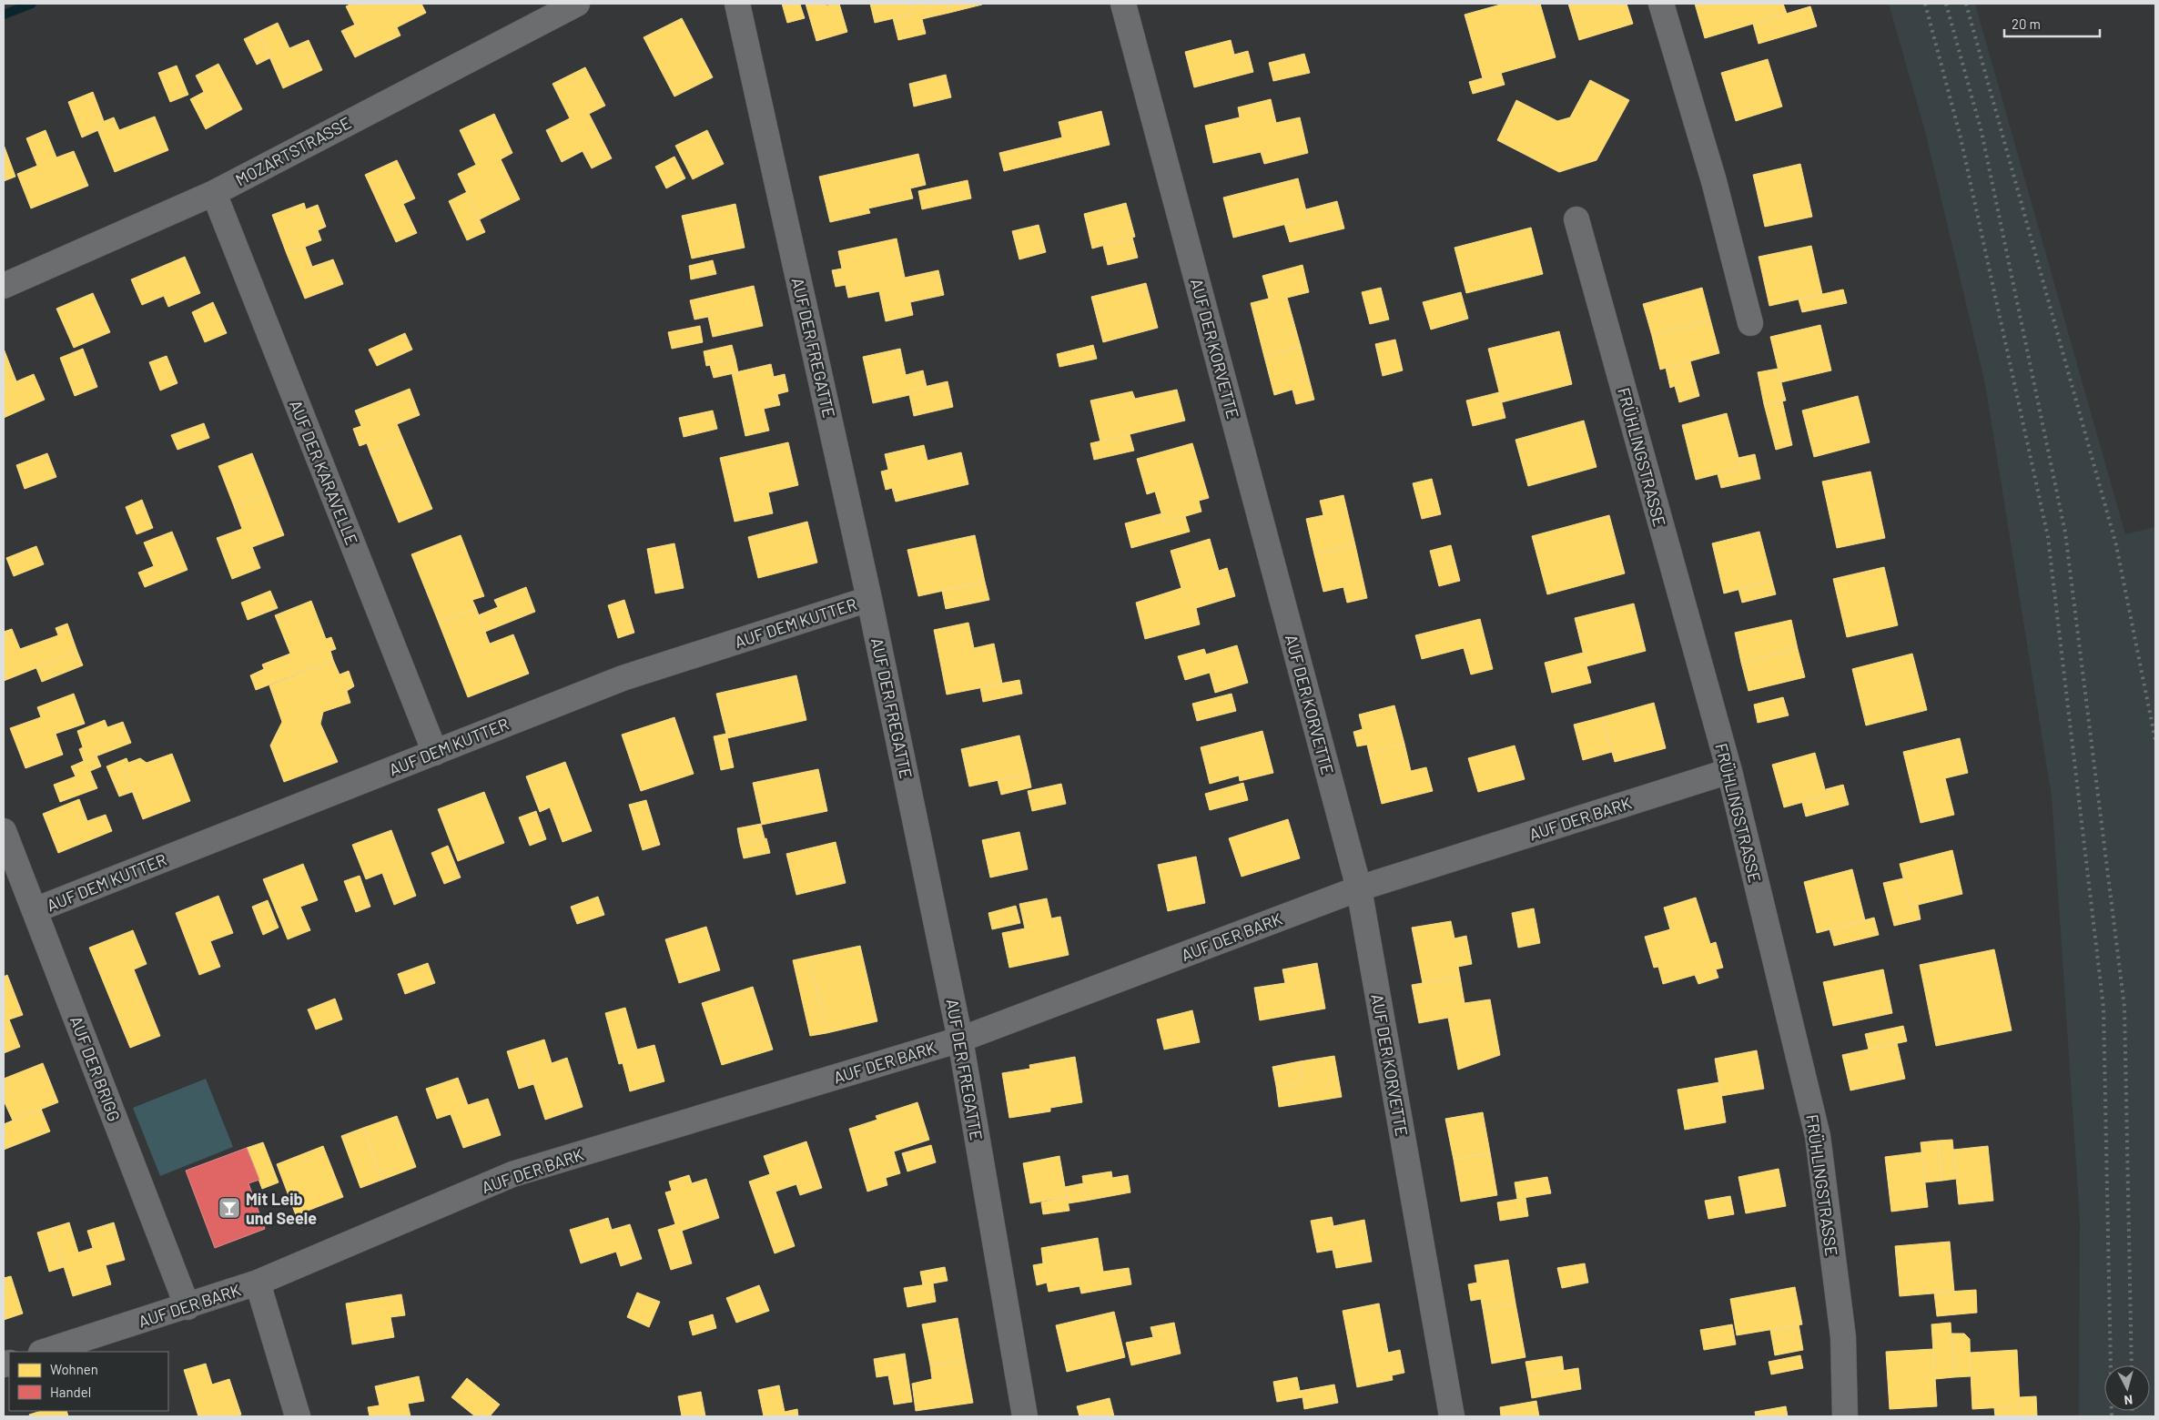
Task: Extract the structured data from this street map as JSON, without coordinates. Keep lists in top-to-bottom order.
{
  "streets": {
    "street": [
      "MOZARTSTRASSE",
      "AUF DER FREGATTE",
      "AUF DER KORVETTE",
      "FRÜHLINGSTRASSE",
      "AUF DER KARAVELLE",
      "AUF DEM KUTTER",
      "AUF DER BARK",
      "AUF DER BRIGG"
    ]
  },
  "crossings": [
    ["MOZARTSTRASSE", "AUF DER KARAVELLE"],
    ["AUF DER FREGATTE", "AUF DEM KUTTER"],
    ["AUF DER FREGATTE", "AUF DER BARK"],
    ["AUF DER KORVETTE", "AUF DER BARK"],
    ["FRÜHLINGSTRASSE", "AUF DER BARK"],
    ["AUF DER KARAVELLE", "AUF DEM KUTTER"],
    ["AUF DEM KUTTER", "AUF DER BRIGG"],
    ["AUF DER BARK", "AUF DER BRIGG"]
  ],
  "places": {
    "bar": ["Mit Leib und Seele"]
  },
  "legend": ["Wohnen", "Handel"],
  "scale_bar": "20 m",
  "north": "bottom"
}
